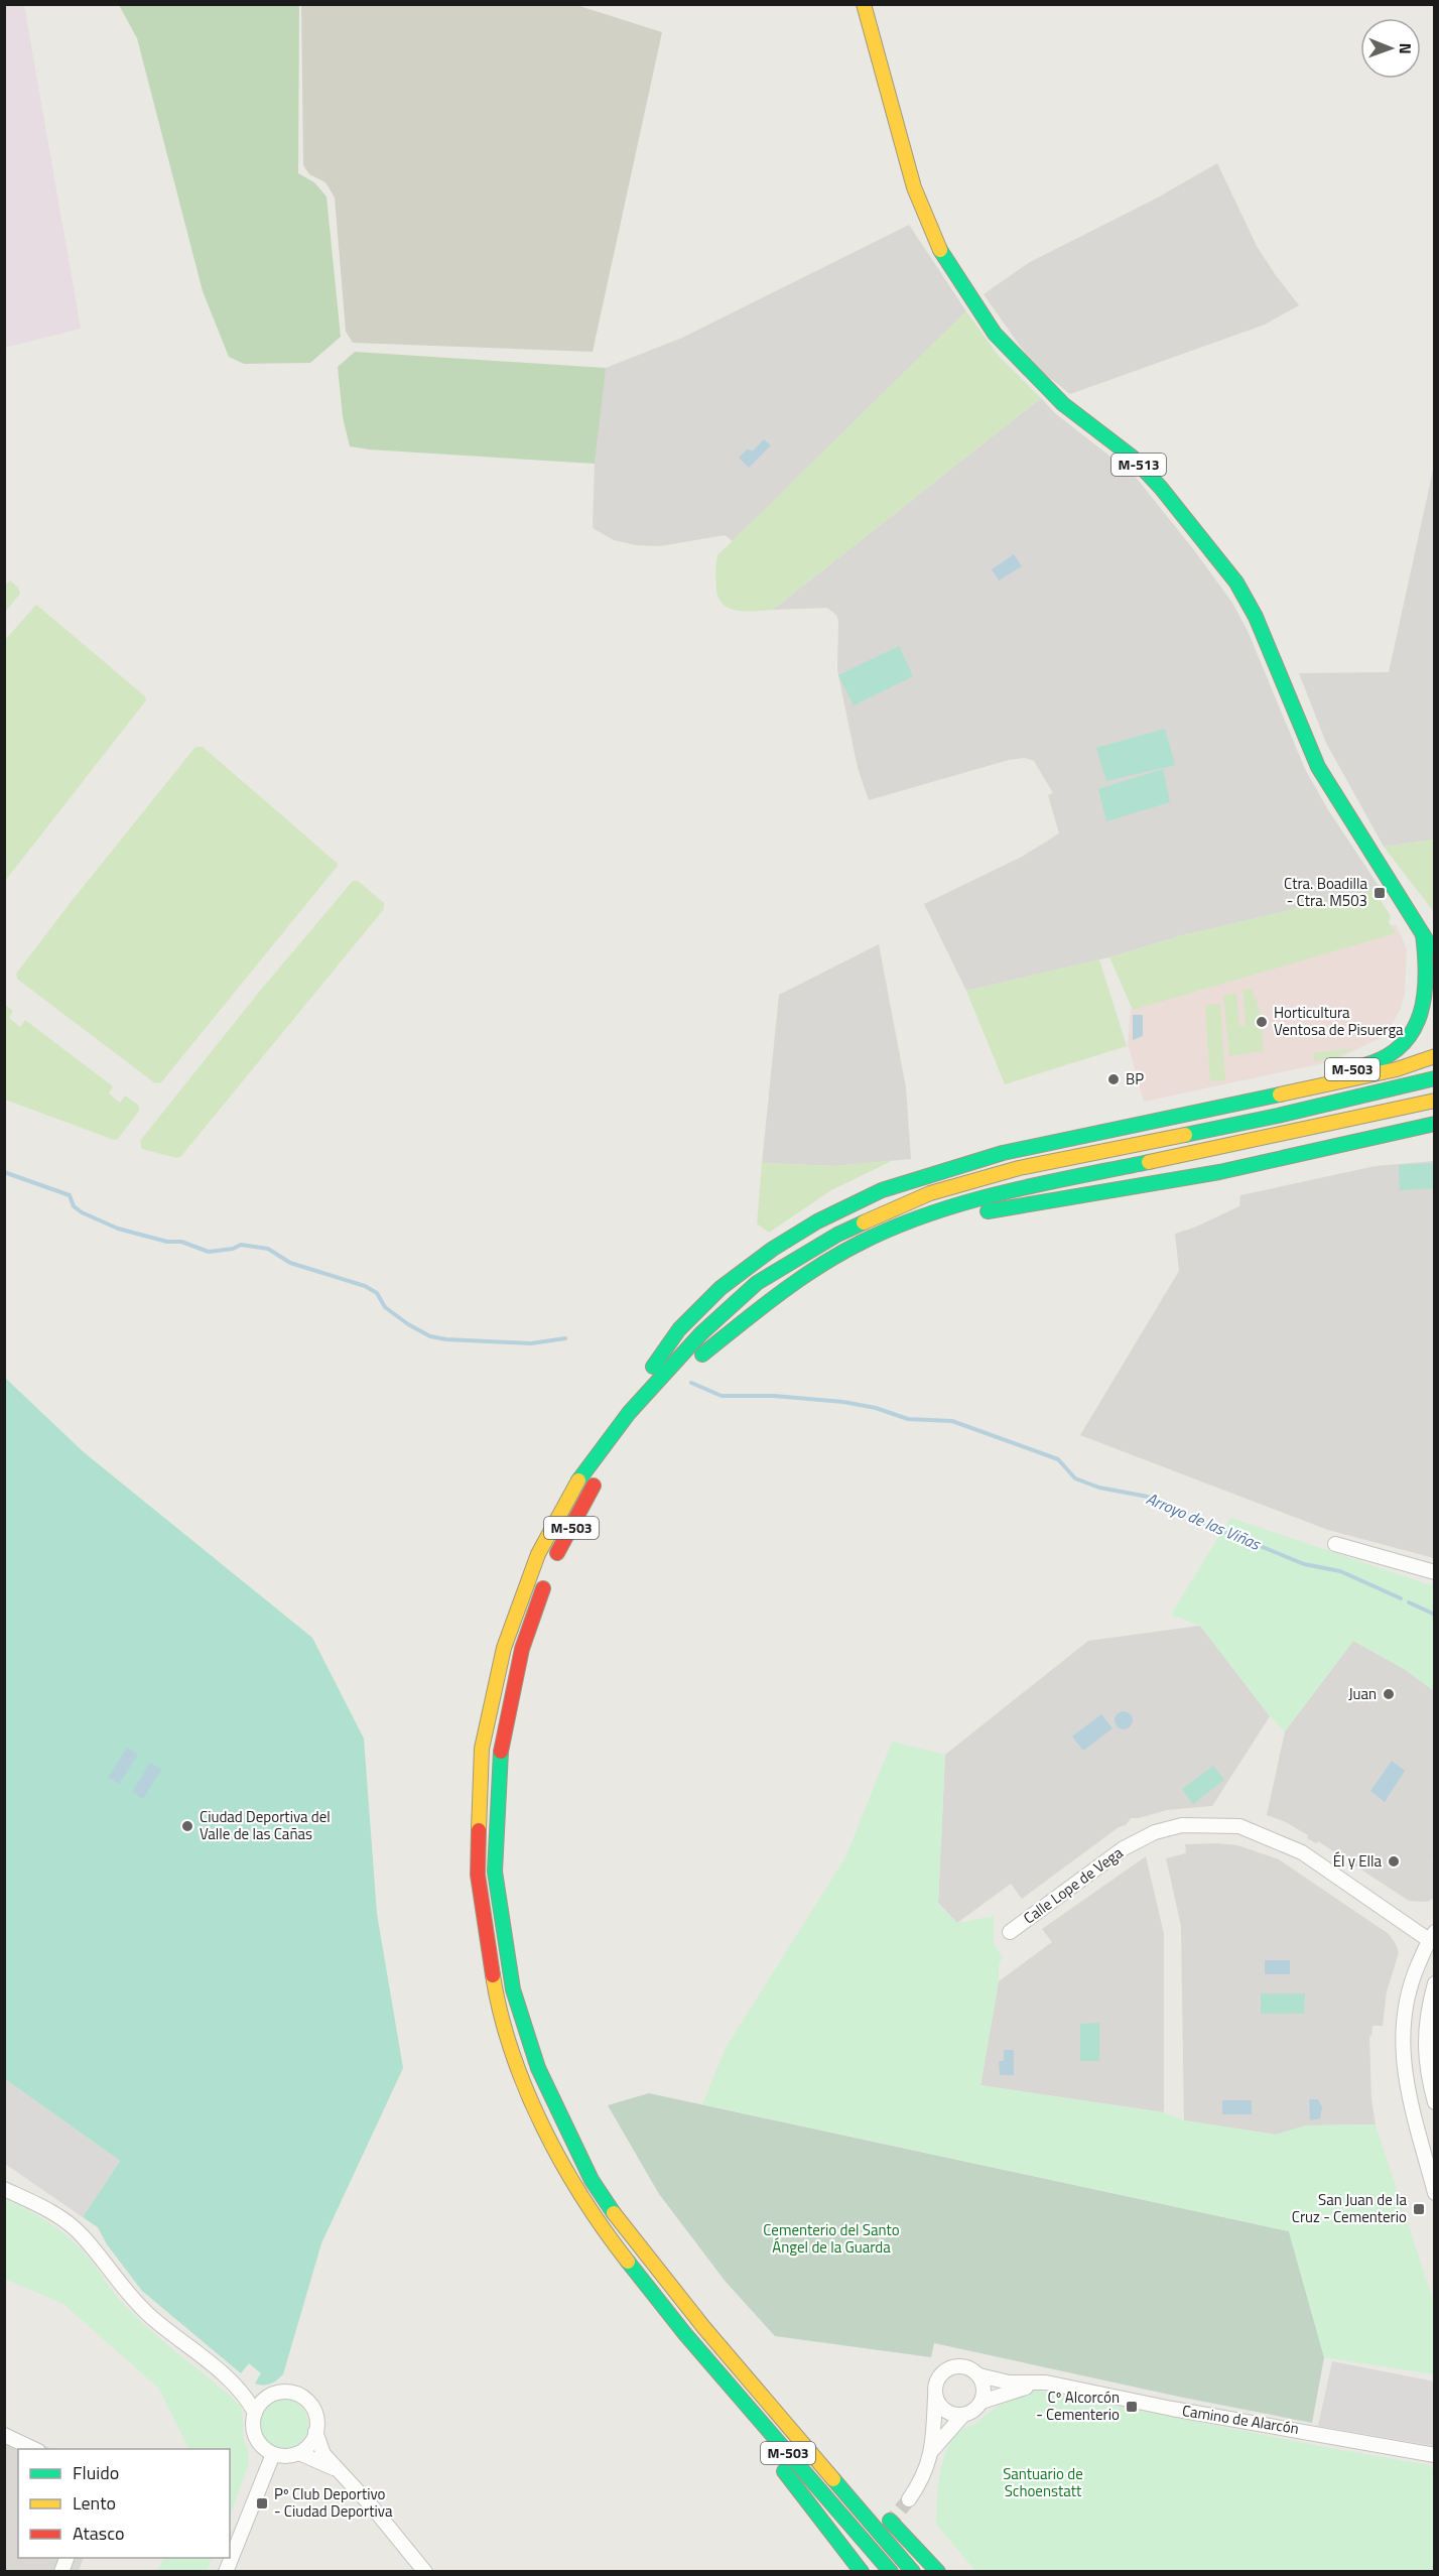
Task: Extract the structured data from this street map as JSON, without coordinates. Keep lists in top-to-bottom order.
{
  "streets": {
    "main road": ["M-513", "M-503"],
    "street": ["Calle Lope de Vega", "Camino de Alarcón"]
  },
  "crossings": [
    ["M-513", "M-503"]
  ],
  "water": ["Arroyo de las Viñas"],
  "parks": ["Cementerio del Santo Ángel de la Guarda", "Santuario de Schoenstatt"],
  "places": {
    "transit": [
      "Ctra. Boadilla - Ctra. M503",
      "San Juan de la Cruz - Cementerio",
      "Cº Alcorcón - Cementerio",
      "Pº Club Deportivo - Ciudad Deportiva"
    ],
    "other": [
      "Horticultura Ventosa de Pisuerga",
      "BP",
      "Juan",
      "Ciudad Deportiva del Valle de las Cañas",
      "Él y Ella"
    ]
  },
  "legend": ["Fluido", "Lento", "Atasco"],
  "north": "right"
}
